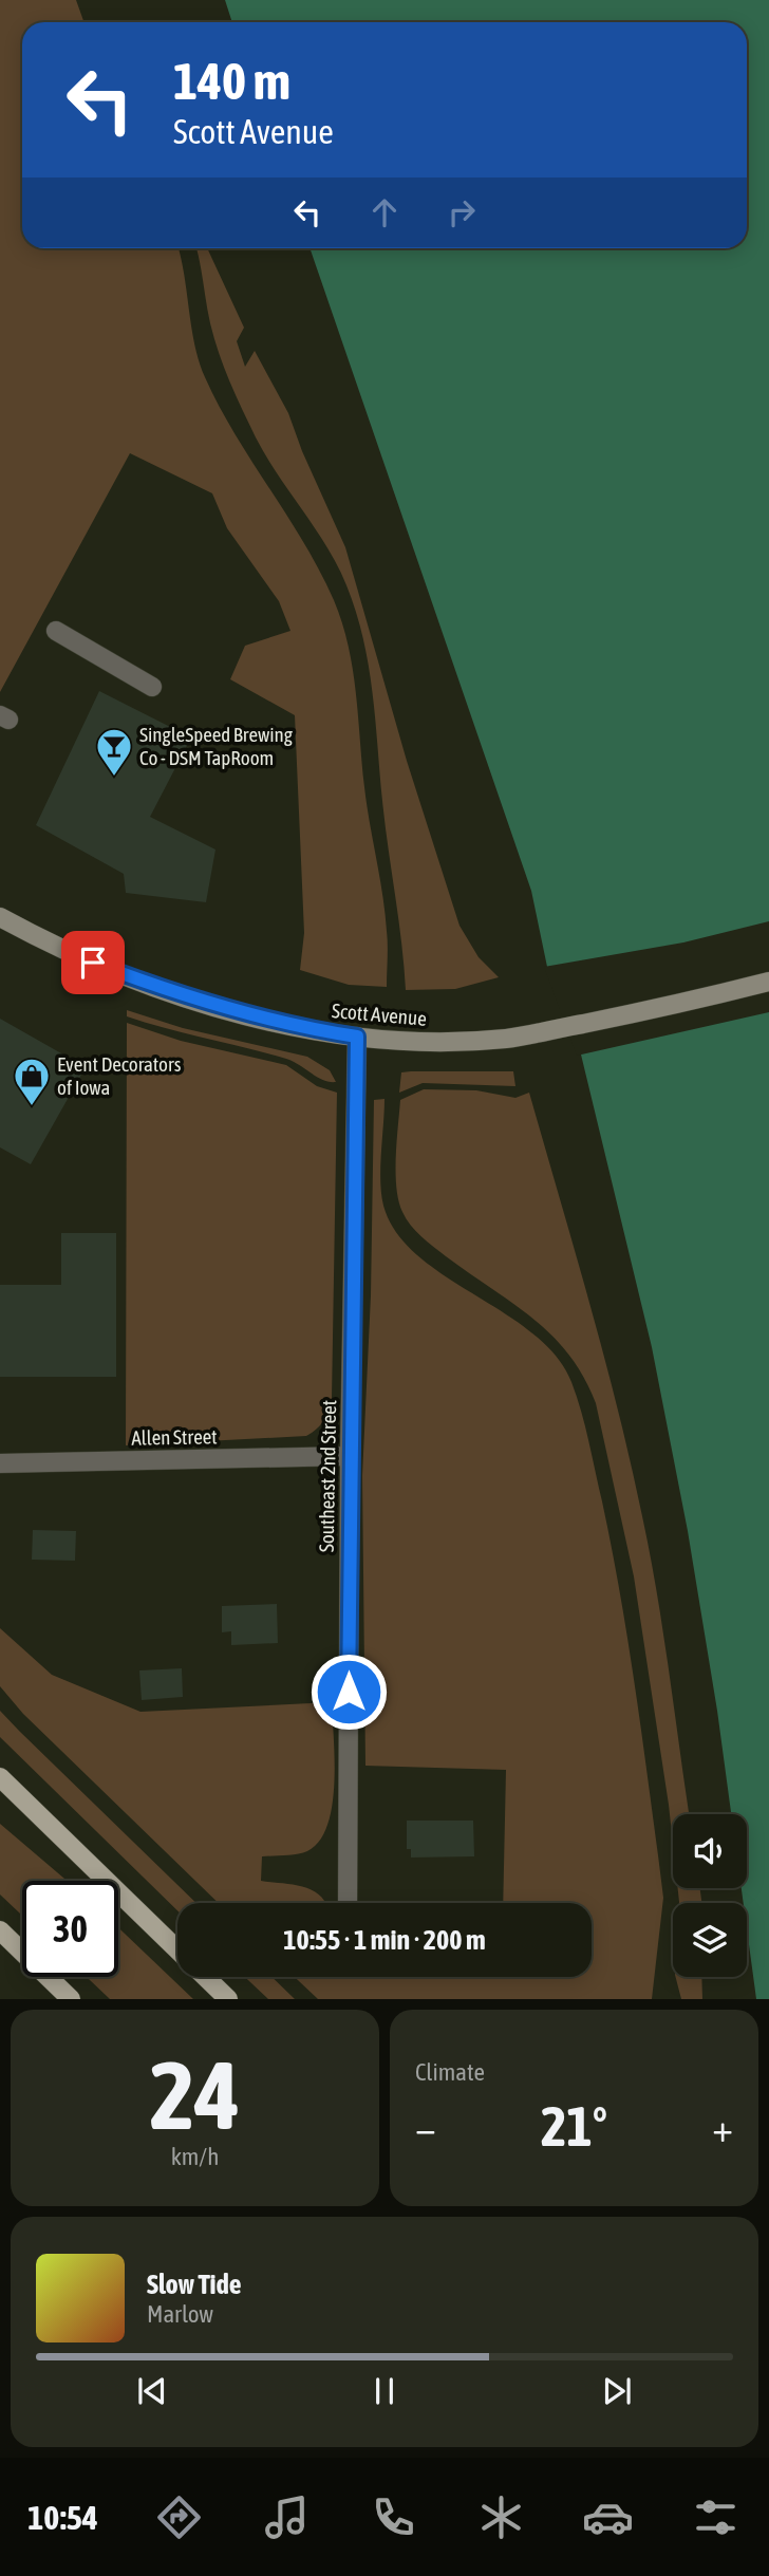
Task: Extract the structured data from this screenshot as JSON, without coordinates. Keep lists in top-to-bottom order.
{
  "streets": {
    "main road": ["Scott Avenue"],
    "street": ["Allen Street", "Southeast 2nd Street"]
  },
  "crossings": [
    ["Scott Avenue", "Southeast 2nd Street"],
    ["Allen Street", "Southeast 2nd Street"]
  ],
  "places": {
    "bar": ["SingleSpeed Brewing Co - DSM TapRoom"],
    "shop": ["Event Decorators of Iowa"]
  },
  "page": {
    "turn": ["140 m", "Scott Avenue"],
    "limit": "30",
    "trip": "10:55 · 1 min · 200 m",
    "tile": [
      ["24", "km/h"],
      "Climate"
    ],
    "heat": ["−", "21°", "+"],
    "song": ["Slow Tide", "Marlow"],
    "tabs": "10:54"
  }
}
